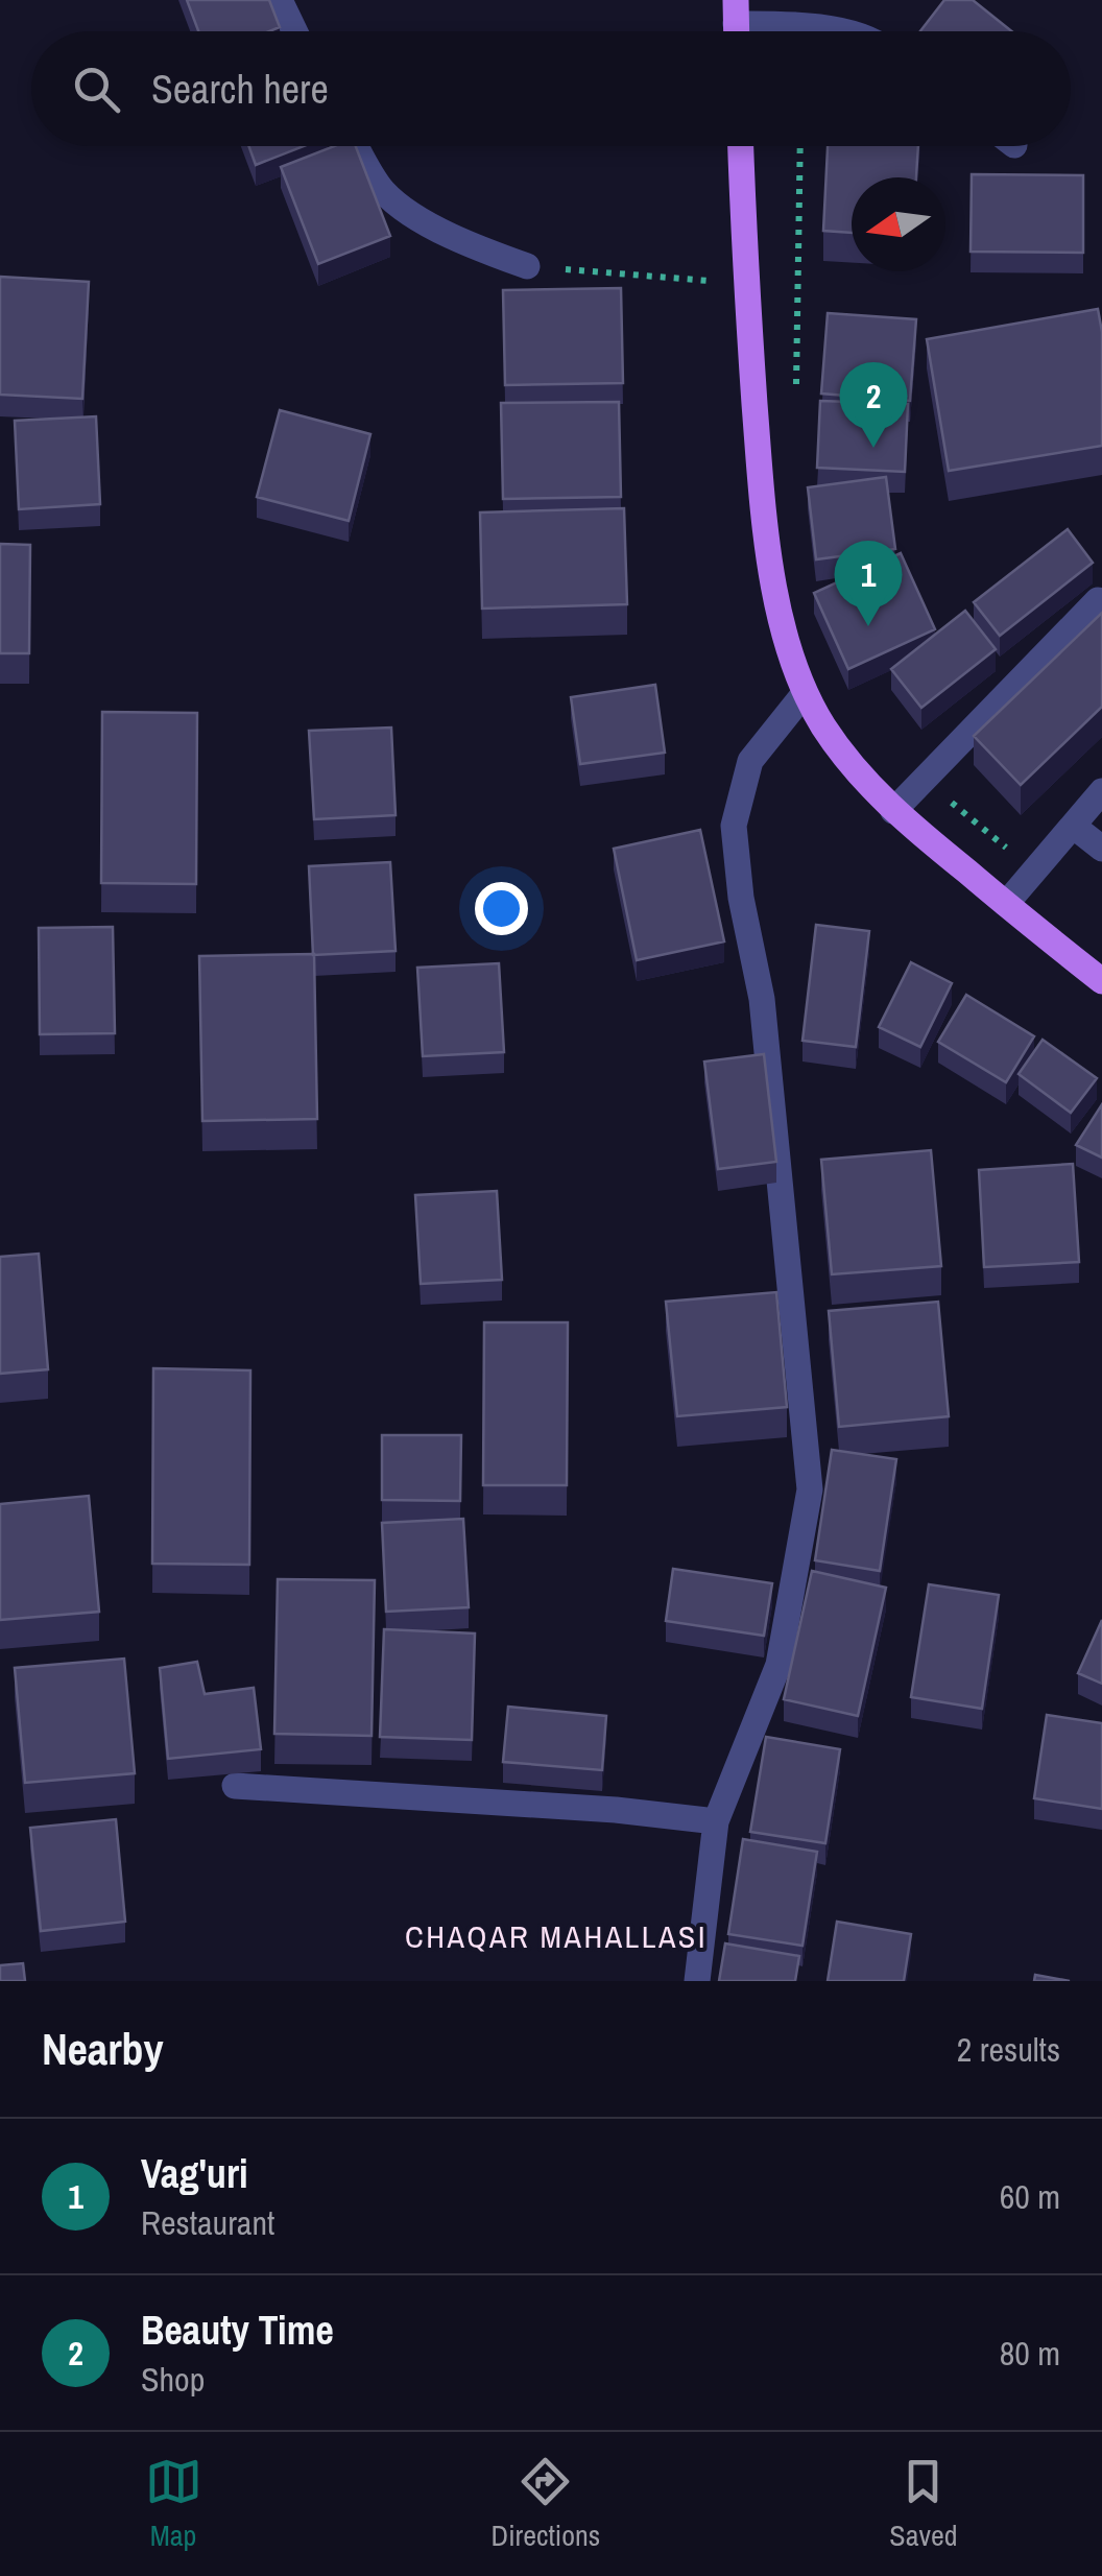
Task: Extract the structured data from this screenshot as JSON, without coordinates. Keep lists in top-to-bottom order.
{
  "districts": ["CHAQAR MAHALLASI"],
  "north": "left",
  "page": {
    "search": "Search here",
    "pins": ["2", "1"],
    "heading": ["Nearby", "2 results"],
    "list": [
      {
        "mark": "1",
        "name": "Vag'uri",
        "note": "Restaurant",
        "value": "60 m"
      },
      {
        "mark": "2",
        "name": "Beauty Time",
        "note": "Shop",
        "value": "80 m"
      }
    ],
    "nav": ["Map", "Directions", "Saved"]
  }
}
